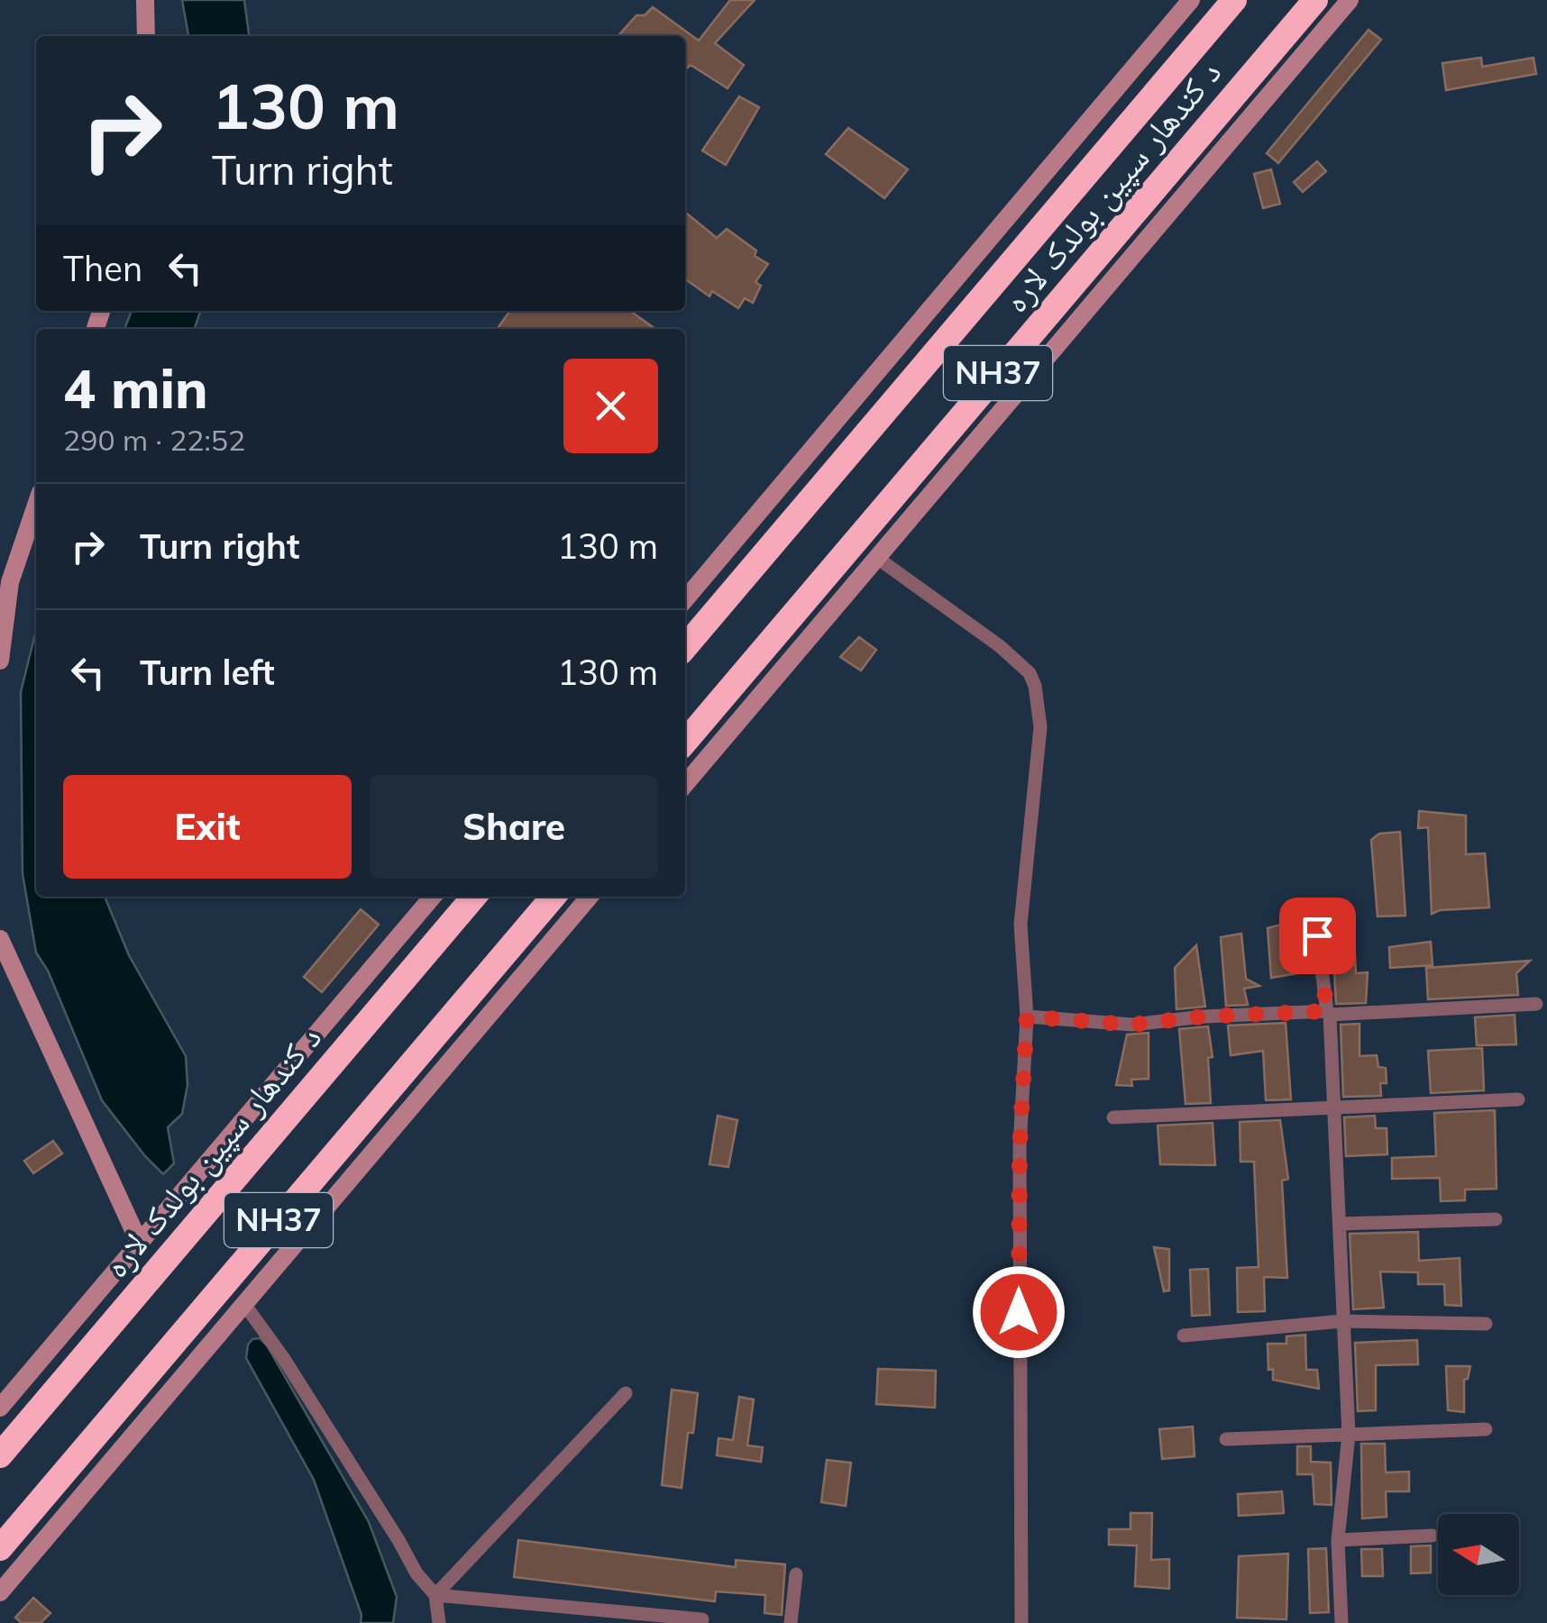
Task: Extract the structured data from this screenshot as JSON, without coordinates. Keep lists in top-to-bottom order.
{
  "streets": {
    "highway": ["د کندهار سپین بولدک لاره", "NH37"]
  },
  "north": "left",
  "page": {
    "turn": ["130 m", "Turn right"],
    "then": "Then",
    "heading": ["4 min", "290 m · 22:52"],
    "list": [
      {
        "name": "Turn right",
        "value": "130 m"
      },
      {
        "name": "Turn left",
        "value": "130 m"
      }
    ],
    "buttons": ["Exit", "Share"]
  }
}
